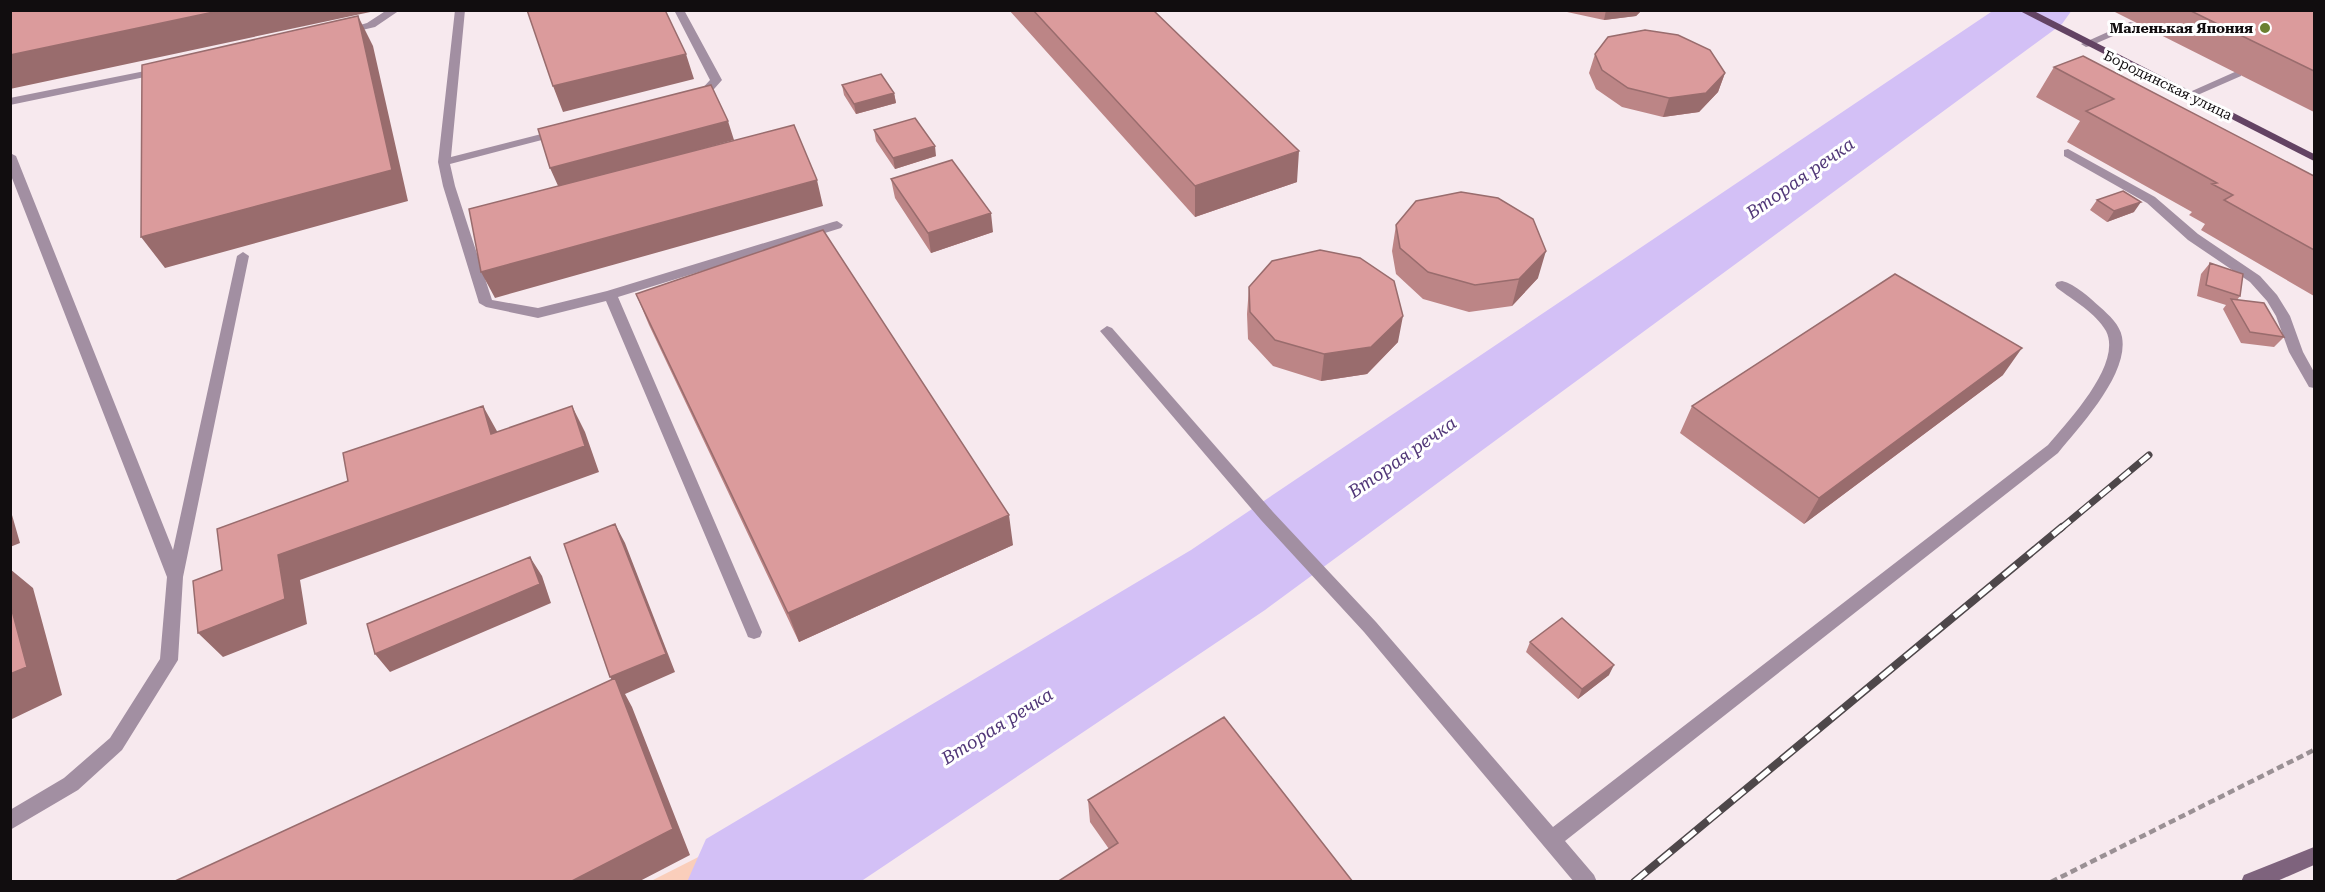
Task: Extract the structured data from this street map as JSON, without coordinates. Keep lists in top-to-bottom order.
{
  "streets": {
    "main road": ["Бородинская улица"]
  },
  "water": ["Вторая речка"],
  "places": ["Маленькая Япония"]
}
